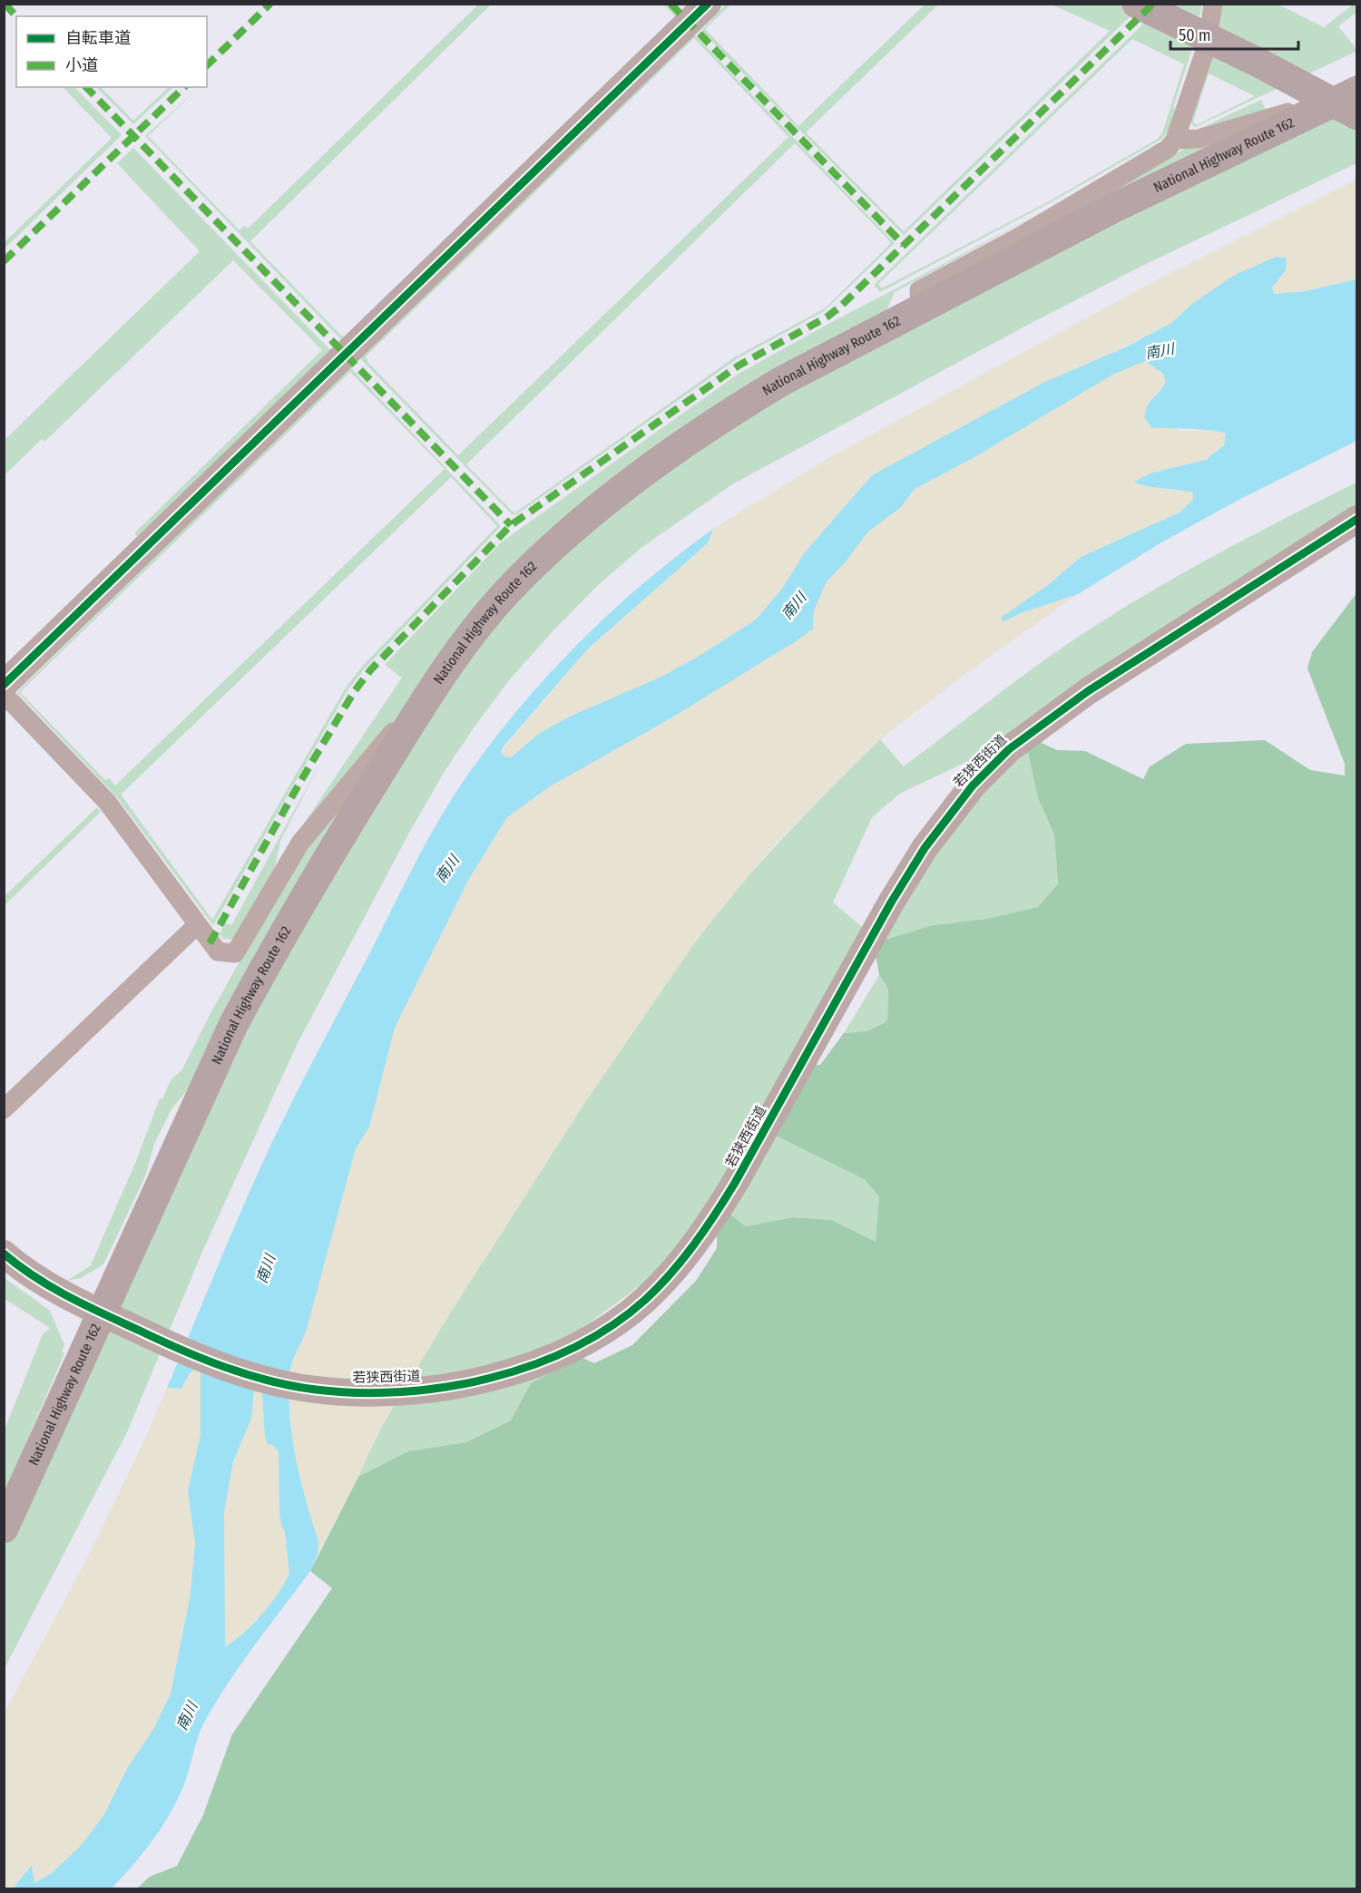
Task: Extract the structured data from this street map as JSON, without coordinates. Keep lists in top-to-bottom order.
{
  "streets": {
    "highway": ["National Highway Route 162"],
    "street": ["若狭西街道"]
  },
  "crossings": [
    ["National Highway Route 162", "若狭西街道"]
  ],
  "water": ["南川"],
  "legend": ["自転車道", "小道"],
  "scale_bar": "50 m"
}
